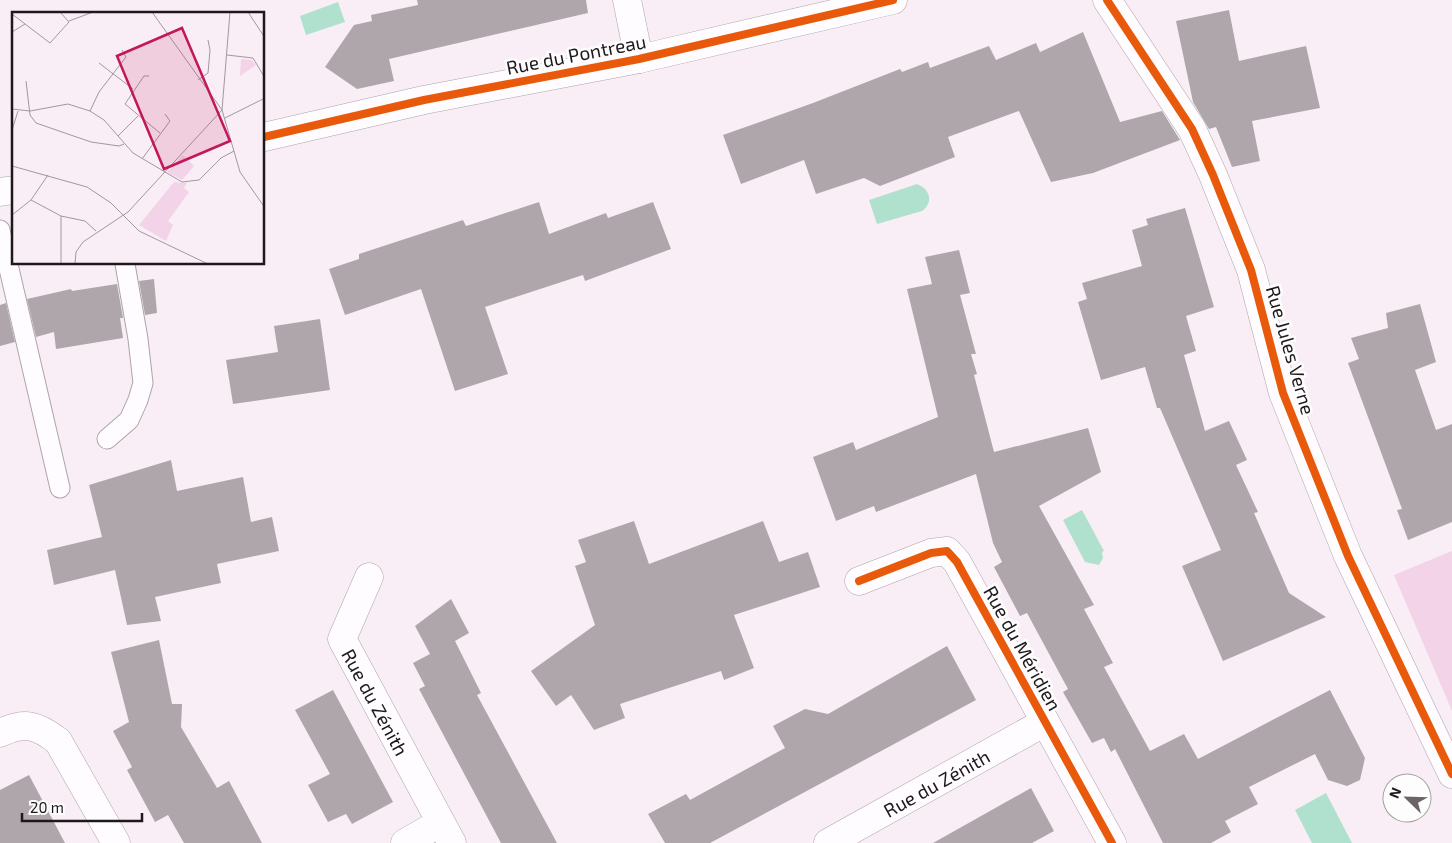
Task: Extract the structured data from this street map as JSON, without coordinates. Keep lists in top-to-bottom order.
{
  "streets": {
    "street": [
      "Rue du Pontreau",
      "Rue Jules Verne",
      "Rue du Méridien",
      "Rue du Zénith"
    ]
  },
  "crossings": [
    ["Rue du Méridien", "Rue du Zénith"]
  ],
  "scale_bar": "20 m",
  "north": "top left"
}
